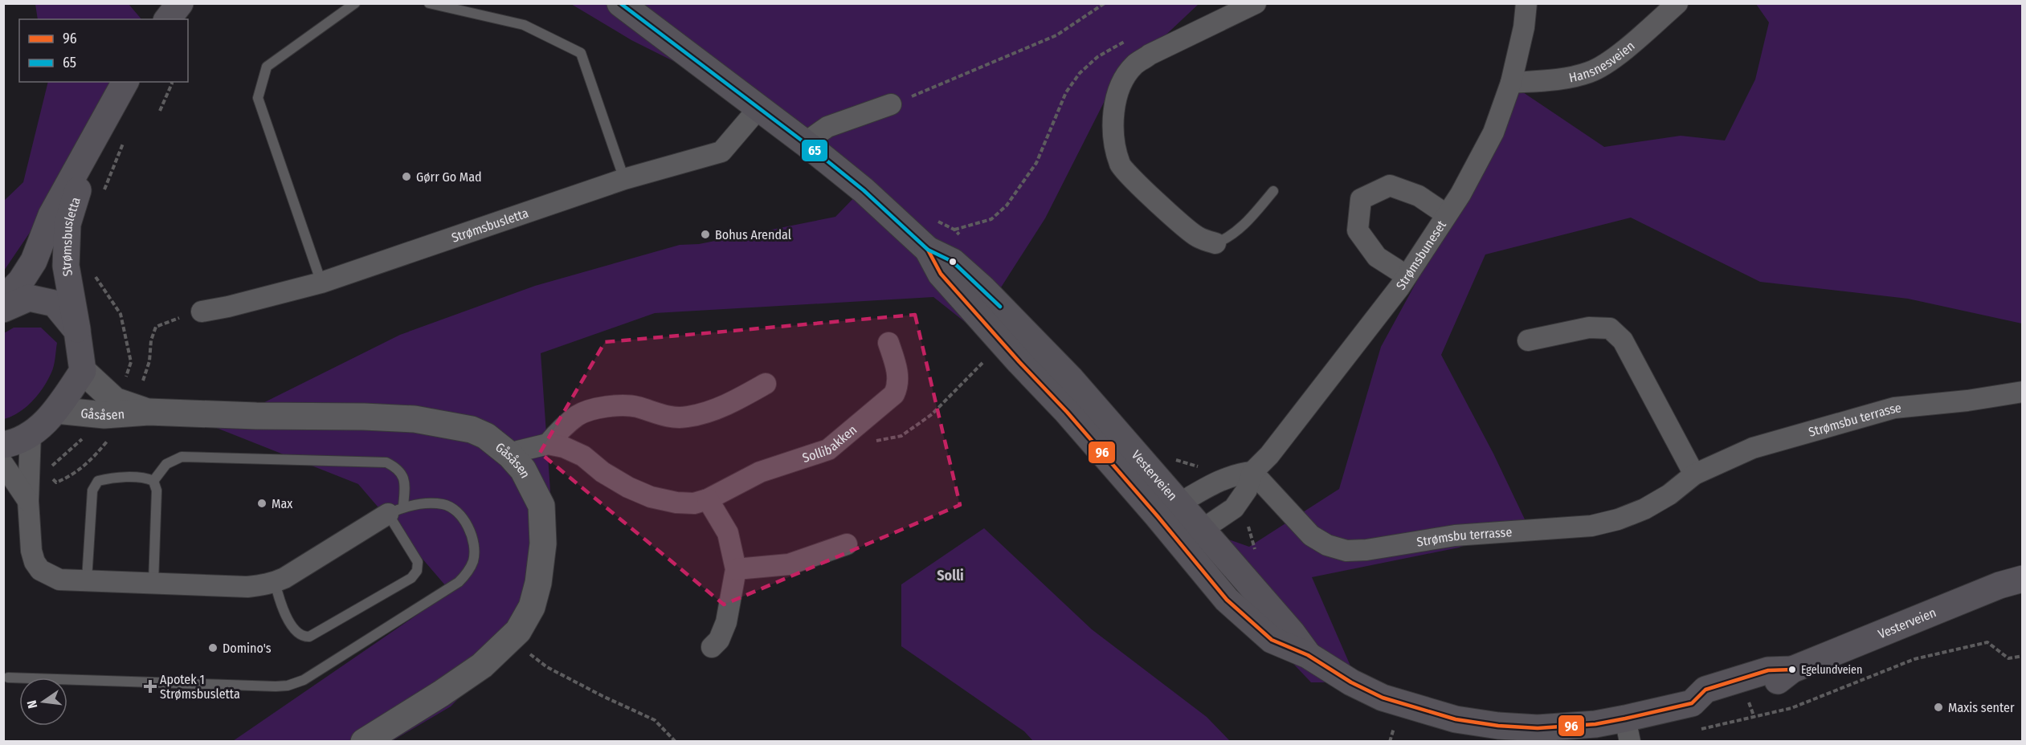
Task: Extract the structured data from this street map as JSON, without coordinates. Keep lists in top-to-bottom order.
{
  "streets": {
    "main road": ["Strømsbusletta", "Vesterveien"],
    "street": [
      "Hansnesveien",
      "Strømsbuneset",
      "Gåsåsen",
      "Strømsbu terrasse",
      "Sollibakken"
    ]
  },
  "crossings": [
    ["Hansnesveien", "Strømsbuneset"],
    ["Strømsbusletta", "Gåsåsen"],
    ["Strømsbusletta", "Vesterveien"],
    ["Strømsbuneset", "Strømsbu terrasse"],
    ["Strømsbuneset", "Vesterveien"],
    ["Gåsåsen", "Sollibakken"]
  ],
  "districts": ["Solli"],
  "places": {
    "other": [
      "Gørr Go Mad",
      "Bohus Arendal",
      "Max",
      "Domino's",
      "Egelundveien",
      "Maxis senter"
    ],
    "health": ["Apotek 1 Strømsbusletta"]
  },
  "lines": ["transit line 65", "transit line 96"],
  "legend": ["96", "65"],
  "north": "left"
}
